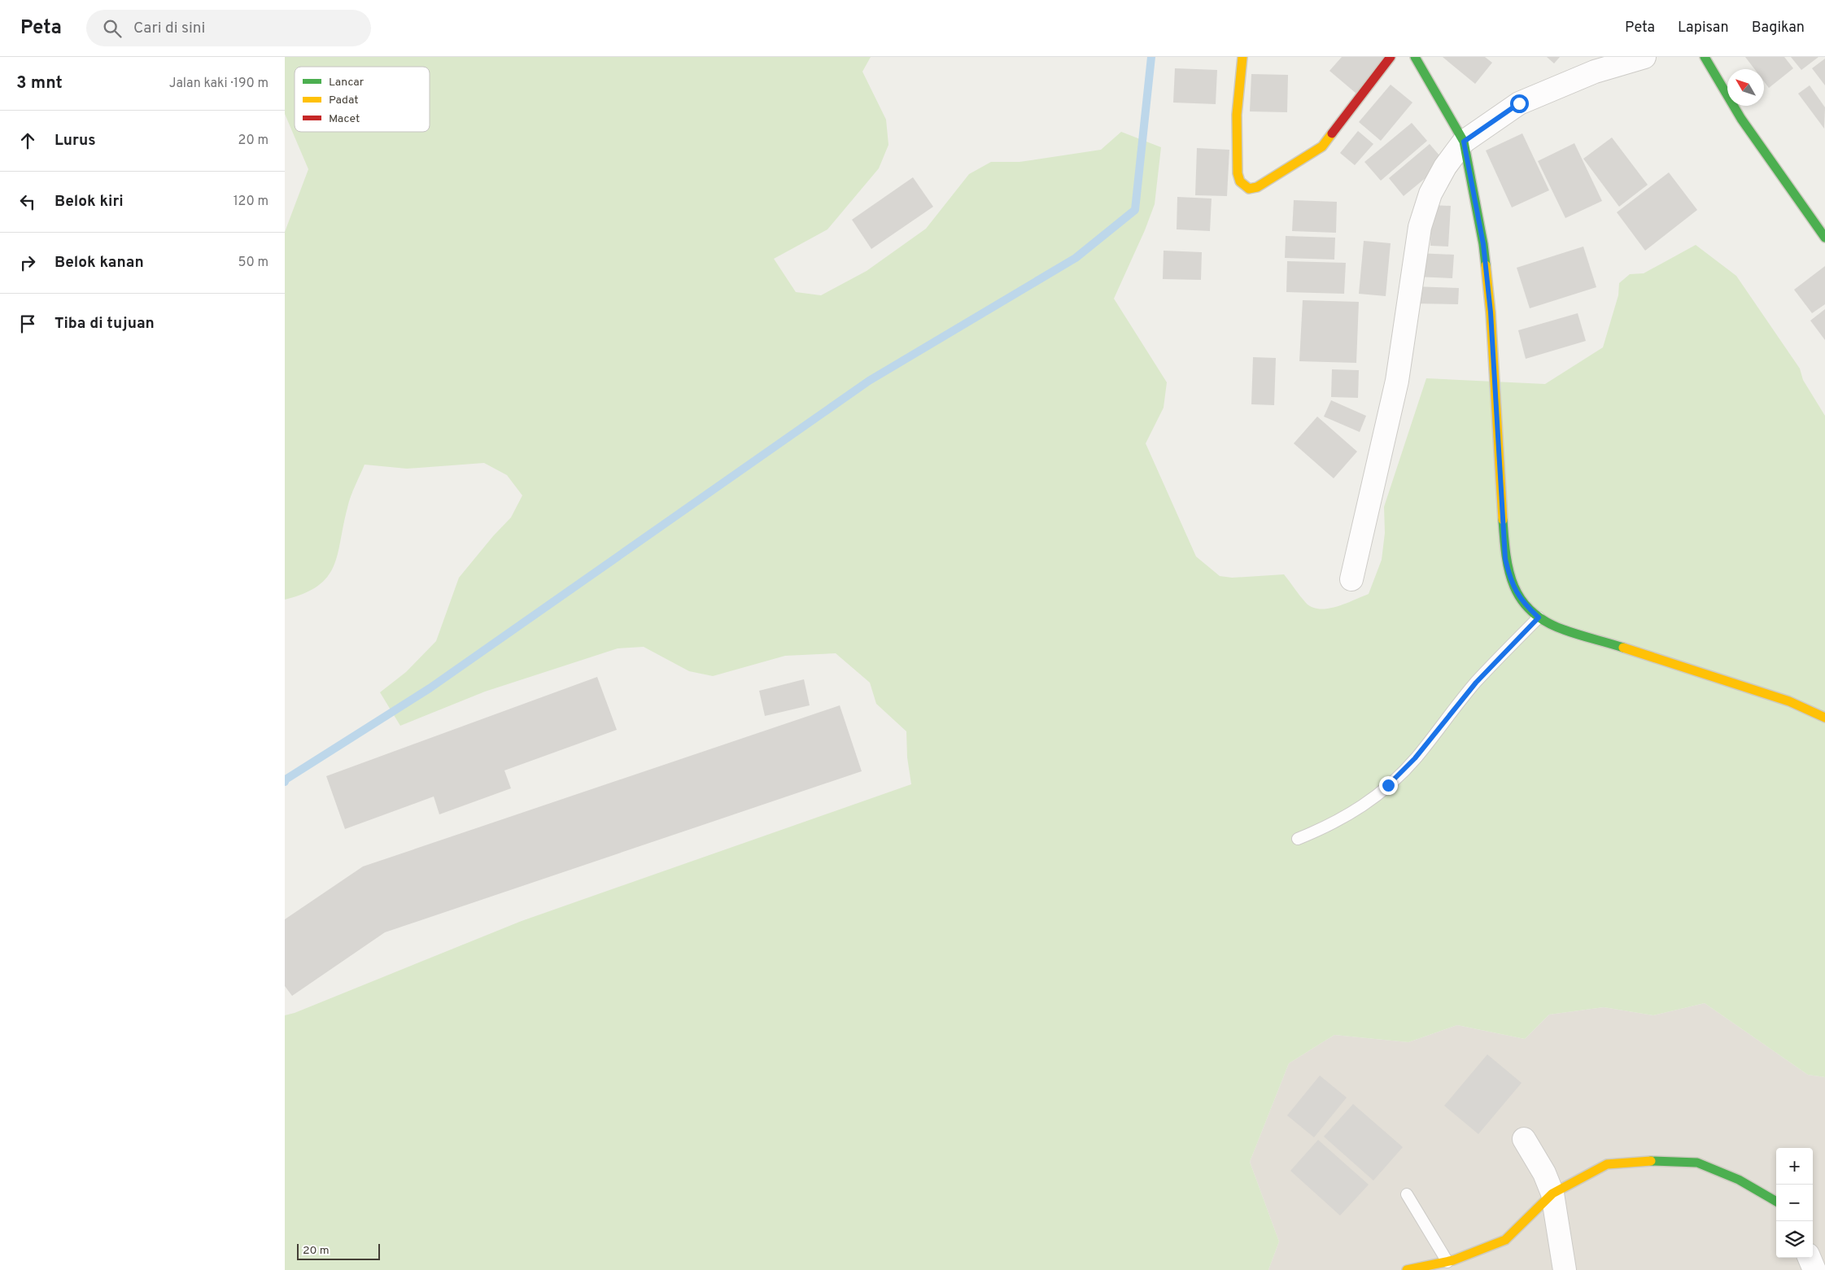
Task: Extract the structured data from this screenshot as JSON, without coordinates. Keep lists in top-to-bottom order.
{
  "legend": ["Lancar", "Padat", "Macet"],
  "scale_bar": "20 m",
  "north": "top left",
  "page": {
    "header": "Peta",
    "search": "Cari di sini",
    "nav": ["Peta", "Lapisan", "Bagikan"],
    "heading": ["3 mnt", "Jalan kaki · 190 m"],
    "list": [
      ["Lurus", "20 m"],
      ["Belok kiri", "120 m"],
      ["Belok kanan", "50 m"],
      "Tiba di tujuan"
    ],
    "map_buttons": ["+", "−"],
    "scale": "20 m"
  }
}
